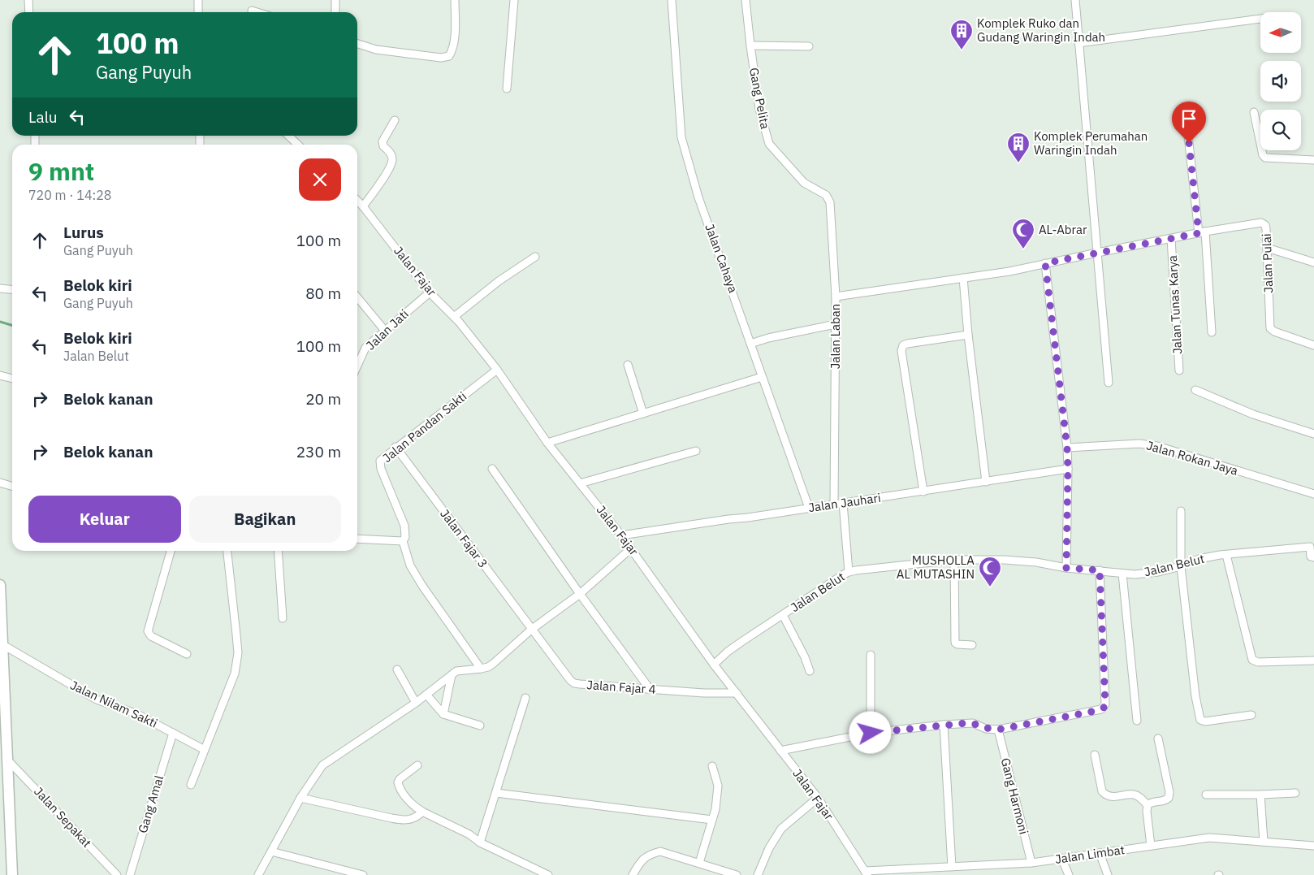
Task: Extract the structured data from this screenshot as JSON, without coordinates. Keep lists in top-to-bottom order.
{
  "streets": {
    "street": [
      "Gang Pelita",
      "Jalan Cahaya",
      "Jalan Pulai",
      "Jalan Fajar",
      "Jalan Tunas Karya",
      "Jalan Jati",
      "Jalan Laban",
      "Jalan Pandan Sakti",
      "Jalan Rokan Jaya",
      "Jalan Jauhari",
      "Jalan Fajar 3",
      "Jalan Belut",
      "Jalan Fajar 4",
      "Jalan Nilam Sakti",
      "Gang Harmoni",
      "Gang Amal",
      "Jalan Sepakat",
      "Jalan Limbat"
    ]
  },
  "crossings": [
    ["Gang Pelita", "Jalan Laban"],
    ["Jalan Cahaya", "Jalan Jauhari"],
    ["Jalan Pulai", "Jalan Tunas Karya"],
    ["Jalan Pulai", "Jalan Laban"],
    ["Jalan Fajar", "Jalan Jati"],
    ["Jalan Fajar", "Jalan Pandan Sakti"],
    ["Jalan Fajar", "Jalan Jauhari"],
    ["Jalan Fajar", "Jalan Belut"],
    ["Jalan Fajar", "Jalan Fajar 4"],
    ["Jalan Fajar", "Jalan Limbat"],
    ["Jalan Laban", "Jalan Jauhari"],
    ["Jalan Pandan Sakti", "Jalan Fajar 3"],
    ["Jalan Fajar 3", "Jalan Fajar 4"],
    ["Jalan Nilam Sakti", "Gang Amal"],
    ["Gang Harmoni", "Jalan Limbat"]
  ],
  "places": {
    "building": ["Komplek Ruko dan Gudang Waringin Indah", "Komplek Perumahan Waringin Indah"],
    "mosque": ["AL-Abrar", "MUSHOLLA AL MUTASHIN"]
  },
  "north": "left",
  "page": {
    "turn": ["100 m", "Gang Puyuh"],
    "then": "Lalu",
    "heading": ["9 mnt", "720 m · 14:28"],
    "list": [
      {
        "name": "Lurus",
        "note": "Gang Puyuh",
        "value": "100 m"
      },
      {
        "name": "Belok kiri",
        "note": "Gang Puyuh",
        "value": "80 m"
      },
      {
        "name": "Belok kiri",
        "note": "Jalan Belut",
        "value": "100 m"
      },
      {
        "name": "Belok kanan",
        "value": "20 m"
      },
      {
        "name": "Belok kanan",
        "value": "230 m"
      }
    ],
    "buttons": ["Keluar", "Bagikan"]
  }
}
